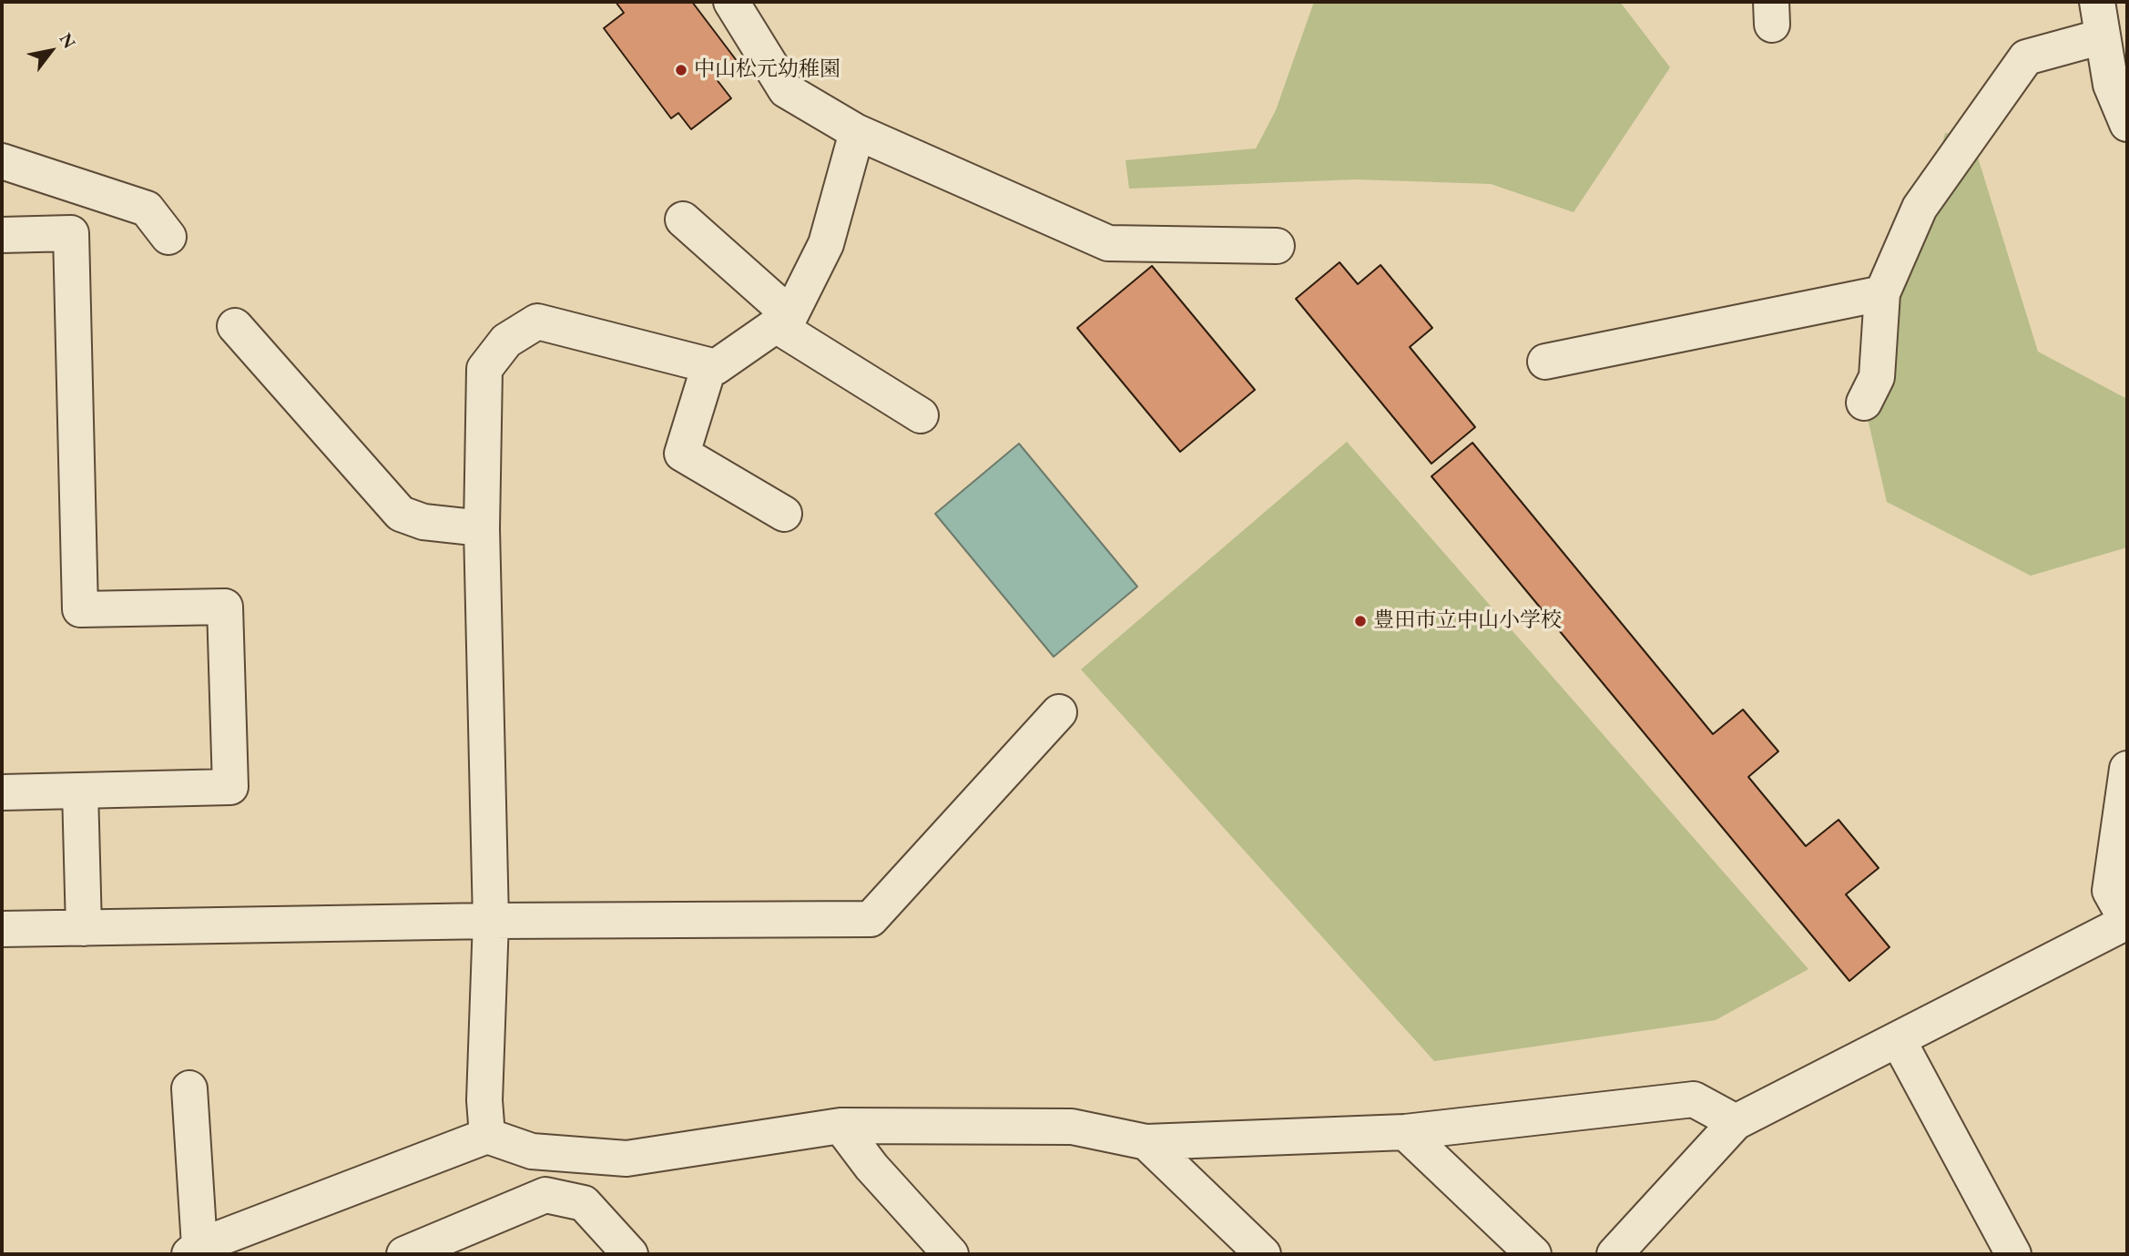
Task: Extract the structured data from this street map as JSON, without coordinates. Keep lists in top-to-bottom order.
{
  "places": ["中山松元幼稚園", "豊田市立中山小学校"],
  "north": "top right"
}
